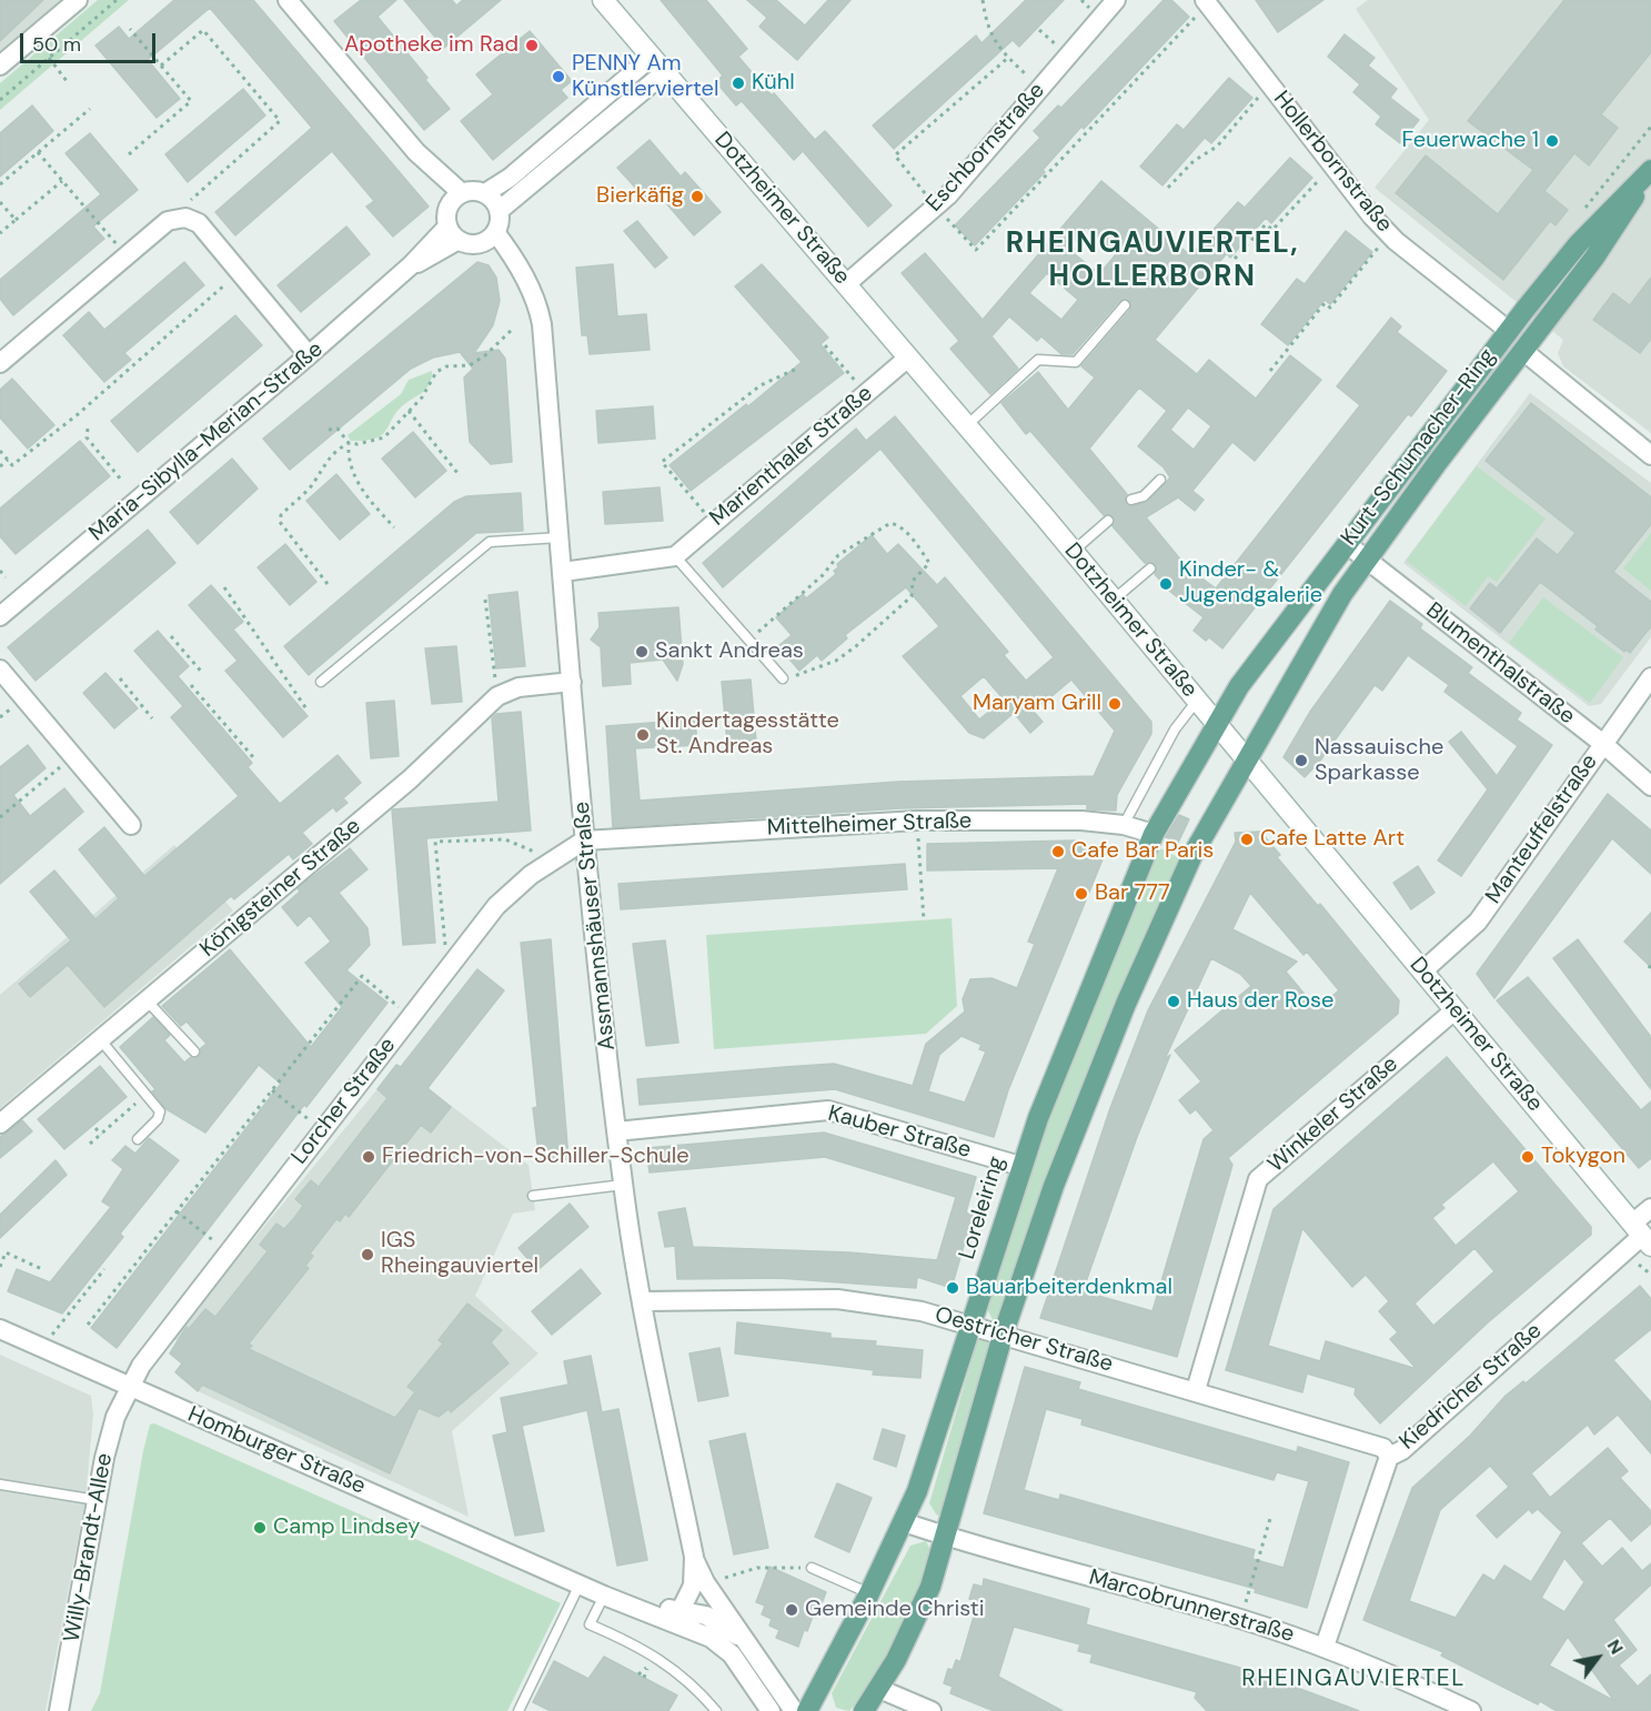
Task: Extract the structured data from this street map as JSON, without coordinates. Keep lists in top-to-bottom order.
{
  "streets": {
    "main road": ["Dotzheimer Straße", "Kurt-Schumacher-Ring", "Loreleiring"],
    "street": [
      "Eschbornstraße",
      "Hollerbornstraße",
      "Maria-Sibylla-Merian-Straße",
      "Marienthaler Straße",
      "Blumenthalstraße",
      "Mittelheimer Straße",
      "Manteuffelstraße",
      "Königsteiner Straße",
      "Assmannshäuser Straße",
      "Lorcher Straße",
      "Winkeler Straße",
      "Kauber Straße",
      "Oestricher Straße",
      "Kiedricher Straße",
      "Homburger Straße",
      "Willy-Brandt-Allee",
      "Marcobrunnerstraße"
    ]
  },
  "crossings": [
    ["Eschbornstraße", "Dotzheimer Straße"],
    ["Hollerbornstraße", "Kurt-Schumacher-Ring"],
    ["Dotzheimer Straße", "Kurt-Schumacher-Ring"],
    ["Dotzheimer Straße", "Marienthaler Straße"],
    ["Dotzheimer Straße", "Manteuffelstraße"],
    ["Dotzheimer Straße", "Winkeler Straße"],
    ["Dotzheimer Straße", "Loreleiring"],
    ["Dotzheimer Straße", "Kiedricher Straße"],
    ["Maria-Sibylla-Merian-Straße", "Assmannshäuser Straße"],
    ["Kurt-Schumacher-Ring", "Blumenthalstraße"],
    ["Kurt-Schumacher-Ring", "Loreleiring"],
    ["Blumenthalstraße", "Manteuffelstraße"],
    ["Mittelheimer Straße", "Assmannshäuser Straße"],
    ["Mittelheimer Straße", "Lorcher Straße"],
    ["Mittelheimer Straße", "Loreleiring"],
    ["Königsteiner Straße", "Assmannshäuser Straße"],
    ["Assmannshäuser Straße", "Lorcher Straße"],
    ["Assmannshäuser Straße", "Kauber Straße"],
    ["Assmannshäuser Straße", "Oestricher Straße"],
    ["Assmannshäuser Straße", "Homburger Straße"],
    ["Lorcher Straße", "Homburger Straße"],
    ["Lorcher Straße", "Willy-Brandt-Allee"],
    ["Winkeler Straße", "Oestricher Straße"],
    ["Kauber Straße", "Loreleiring"],
    ["Loreleiring", "Oestricher Straße"],
    ["Loreleiring", "Marcobrunnerstraße"],
    ["Oestricher Straße", "Kiedricher Straße"],
    ["Kiedricher Straße", "Marcobrunnerstraße"],
    ["Homburger Straße", "Willy-Brandt-Allee"]
  ],
  "districts": ["RHEINGAUVIERTEL, HOLLERBORN", "RHEINGAUVIERTEL"],
  "places": [
    "Apotheke im Rad",
    "PENNY Am Künstlerviertel",
    "Kühl",
    "Feuerwache 1",
    "Bierkäfig",
    "Kinder- & Jugendgalerie",
    "Sankt Andreas",
    "Maryam Grill",
    "Kindertagesstätte St. Andreas",
    "Nassauische Sparkasse",
    "Cafe Latte Art",
    "Cafe Bar Paris",
    "Bar 777",
    "Haus der Rose",
    "Friedrich-von-Schiller-Schule",
    "Tokygon",
    "IGS Rheingauviertel",
    "Bauarbeiterdenkmal",
    "Camp Lindsey",
    "Gemeinde Christi"
  ],
  "scale_bar": "50 m",
  "north": "top right"
}
